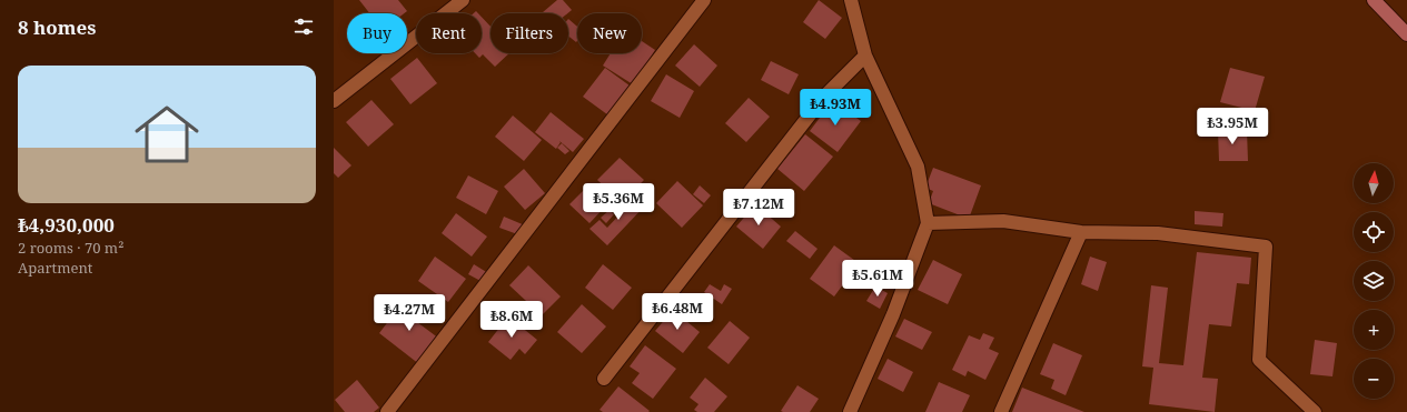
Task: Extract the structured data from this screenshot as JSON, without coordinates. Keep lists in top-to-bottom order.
{
  "north": "top",
  "page": {
    "heading": "8 homes",
    "chip": [
      "Buy",
      "Rent",
      "Filters",
      "New"
    ],
    "list": [
      {
        "name": "₺4,930,000",
        "note": "2 rooms · 70 m² · Apartment"
      }
    ],
    "price": [
      "₺4.93M",
      "₺3.95M",
      "₺5.36M",
      "₺7.12M",
      "₺5.61M",
      "₺6.48M",
      "₺4.27M",
      "₺8.6M"
    ],
    "map_buttons": ["+", "−"]
  }
}
